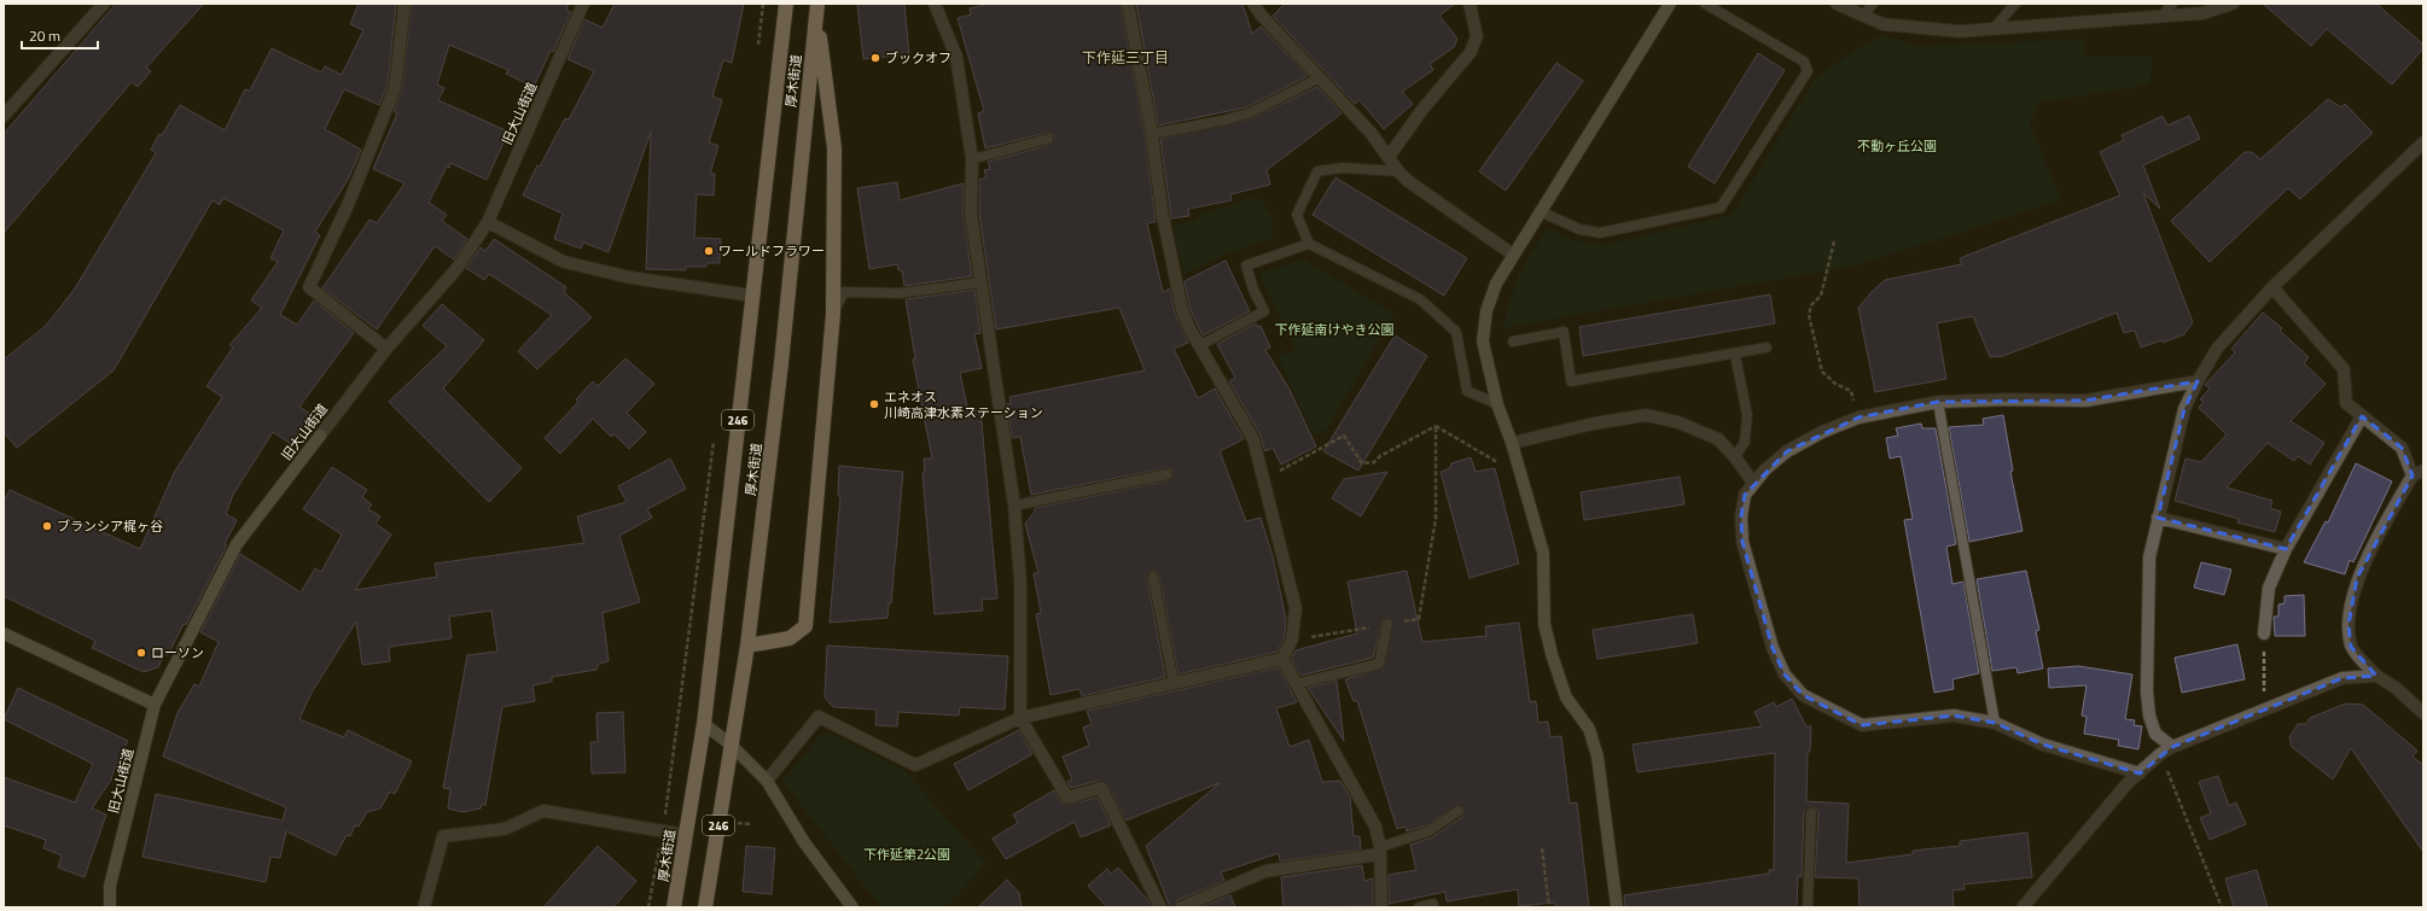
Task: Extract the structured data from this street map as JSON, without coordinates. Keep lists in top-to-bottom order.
{
  "streets": {
    "highway": ["厚木街道", "246"],
    "street": ["旧大山街道"]
  },
  "crossings": [
    ["厚木街道", "246"]
  ],
  "districts": ["下作延三丁目"],
  "parks": ["不動ヶ丘公園", "下作延南けやき公園", "下作延第2公園"],
  "places": [
    "ブックオフ",
    "ワールドフラワー",
    "エネオス 川崎高津水素ステーション",
    "ブランシア梶ヶ谷",
    "ローソン"
  ],
  "scale_bar": "20 m"
}
